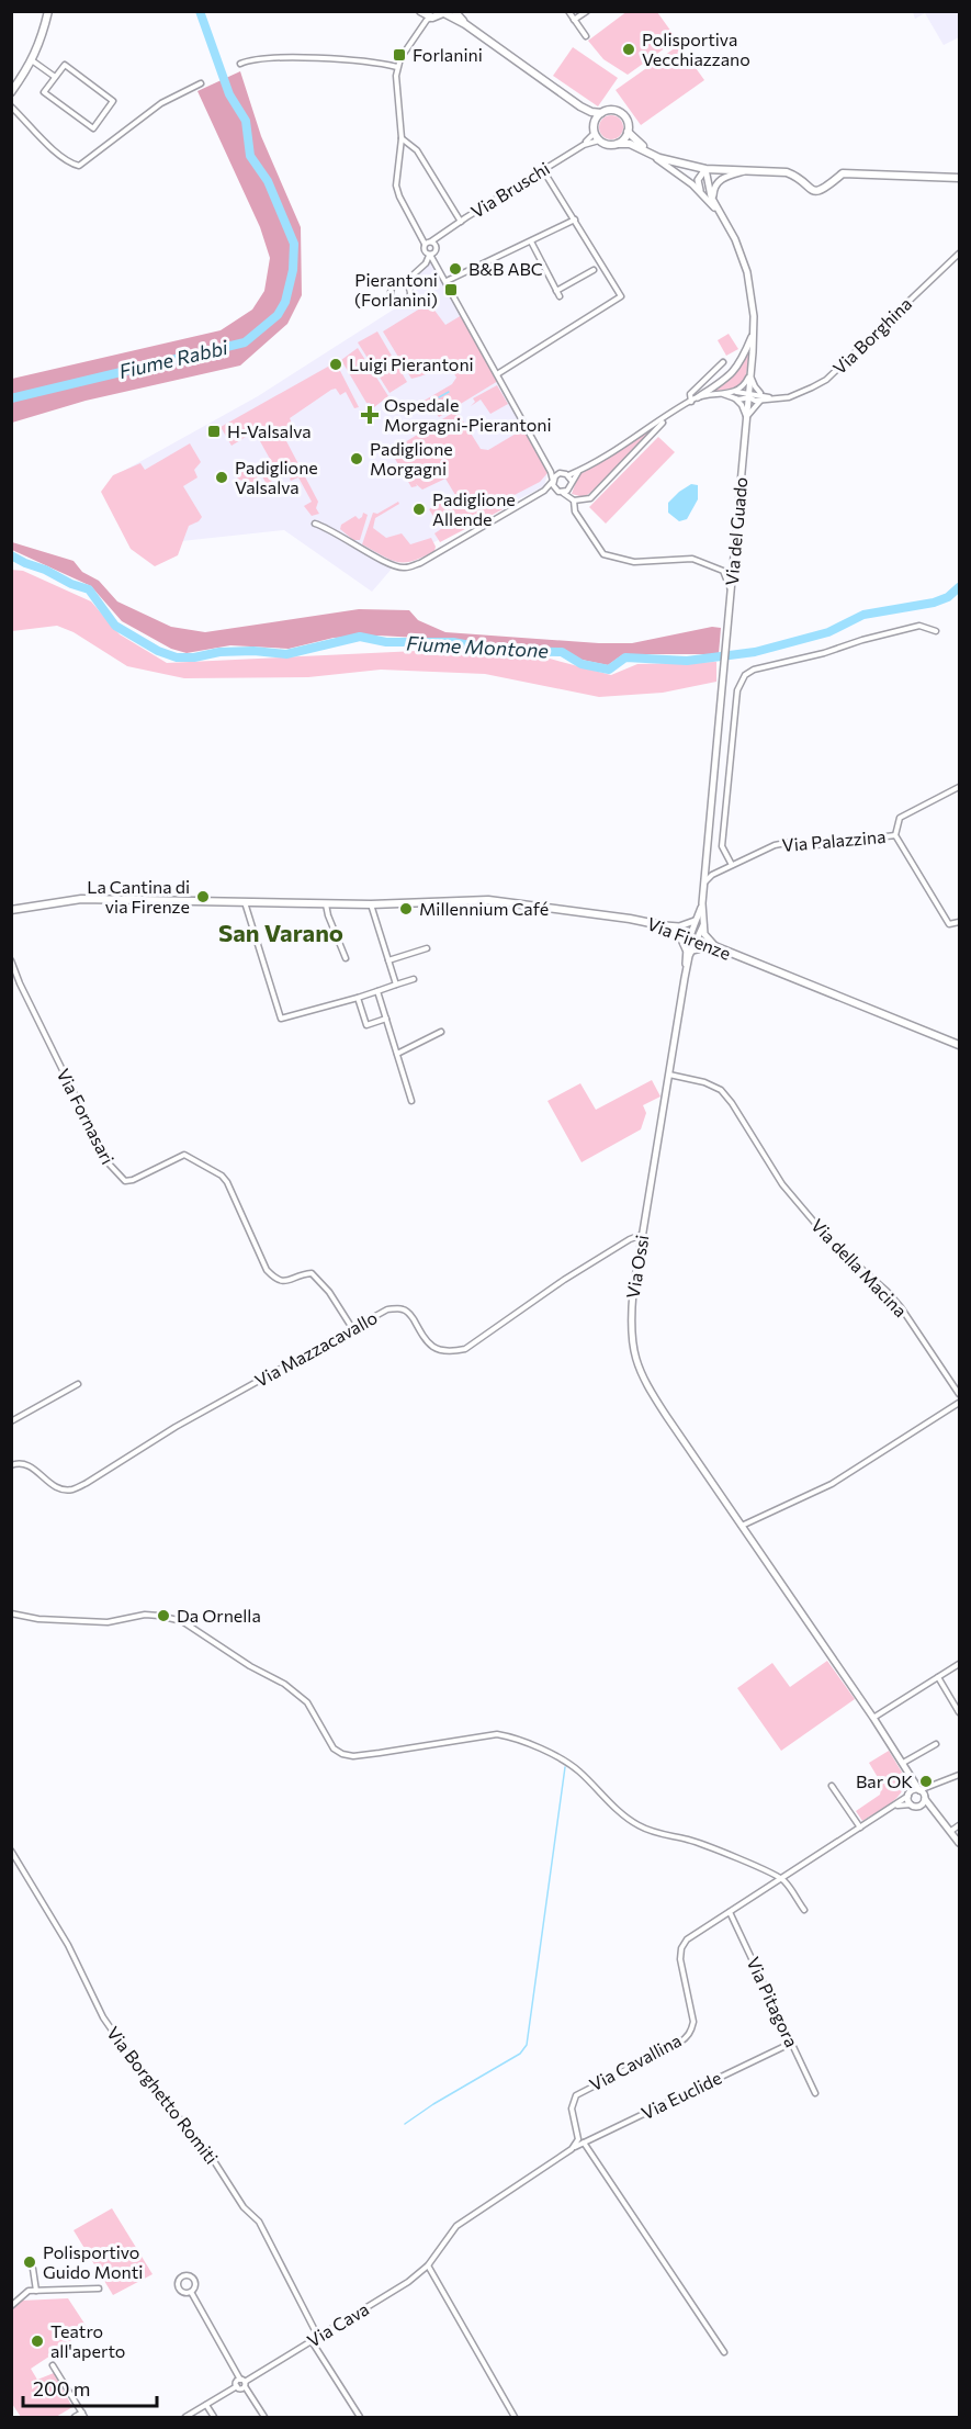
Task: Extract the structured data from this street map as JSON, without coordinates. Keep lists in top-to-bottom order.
{
  "streets": {
    "main road": ["Via Firenze"],
    "street": [
      "Via Bruschi",
      "Via Borghina",
      "Via del Guado",
      "Via Palazzina",
      "Via Fornasari",
      "Via Ossi",
      "Via della Macina",
      "Via Mazzacavallo",
      "Via Pitagora",
      "Via Cavallina",
      "Via Borghetto Romiti",
      "Via Euclide",
      "Via Cava"
    ]
  },
  "crossings": [
    ["Via Borghina", "Via del Guado"],
    ["Via del Guado", "Via Palazzina"],
    ["Via del Guado", "Via Firenze"],
    ["Via del Guado", "Via Ossi"],
    ["Via Firenze", "Via Ossi"],
    ["Via Fornasari", "Via Mazzacavallo"],
    ["Via Ossi", "Via della Macina"],
    ["Via Ossi", "Via Mazzacavallo"],
    ["Via Ossi", "Via Cavallina"],
    ["Via Pitagora", "Via Cavallina"],
    ["Via Pitagora", "Via Euclide"],
    ["Via Cavallina", "Via Euclide"],
    ["Via Borghetto Romiti", "Via Cava"]
  ],
  "districts": ["San Varano"],
  "water": ["Fiume Rabbi", "Fiume Montone"],
  "places": {
    "other": [
      "Polisportiva Vecchiazzano",
      "B&B ABC",
      "Luigi Pierantoni",
      "Padiglione Morgagni",
      "Padiglione Valsalva",
      "Padiglione Allende",
      "La Cantina di via Firenze",
      "Millennium Café",
      "Da Ornella",
      "Bar OK",
      "Polisportivo Guido Monti",
      "Teatro all'aperto"
    ],
    "transit": ["Forlanini", "Pierantoni (Forlanini)", "H-Valsalva"],
    "health": ["Ospedale Morgagni-Pierantoni"]
  },
  "scale_bar": "200 m"
}
